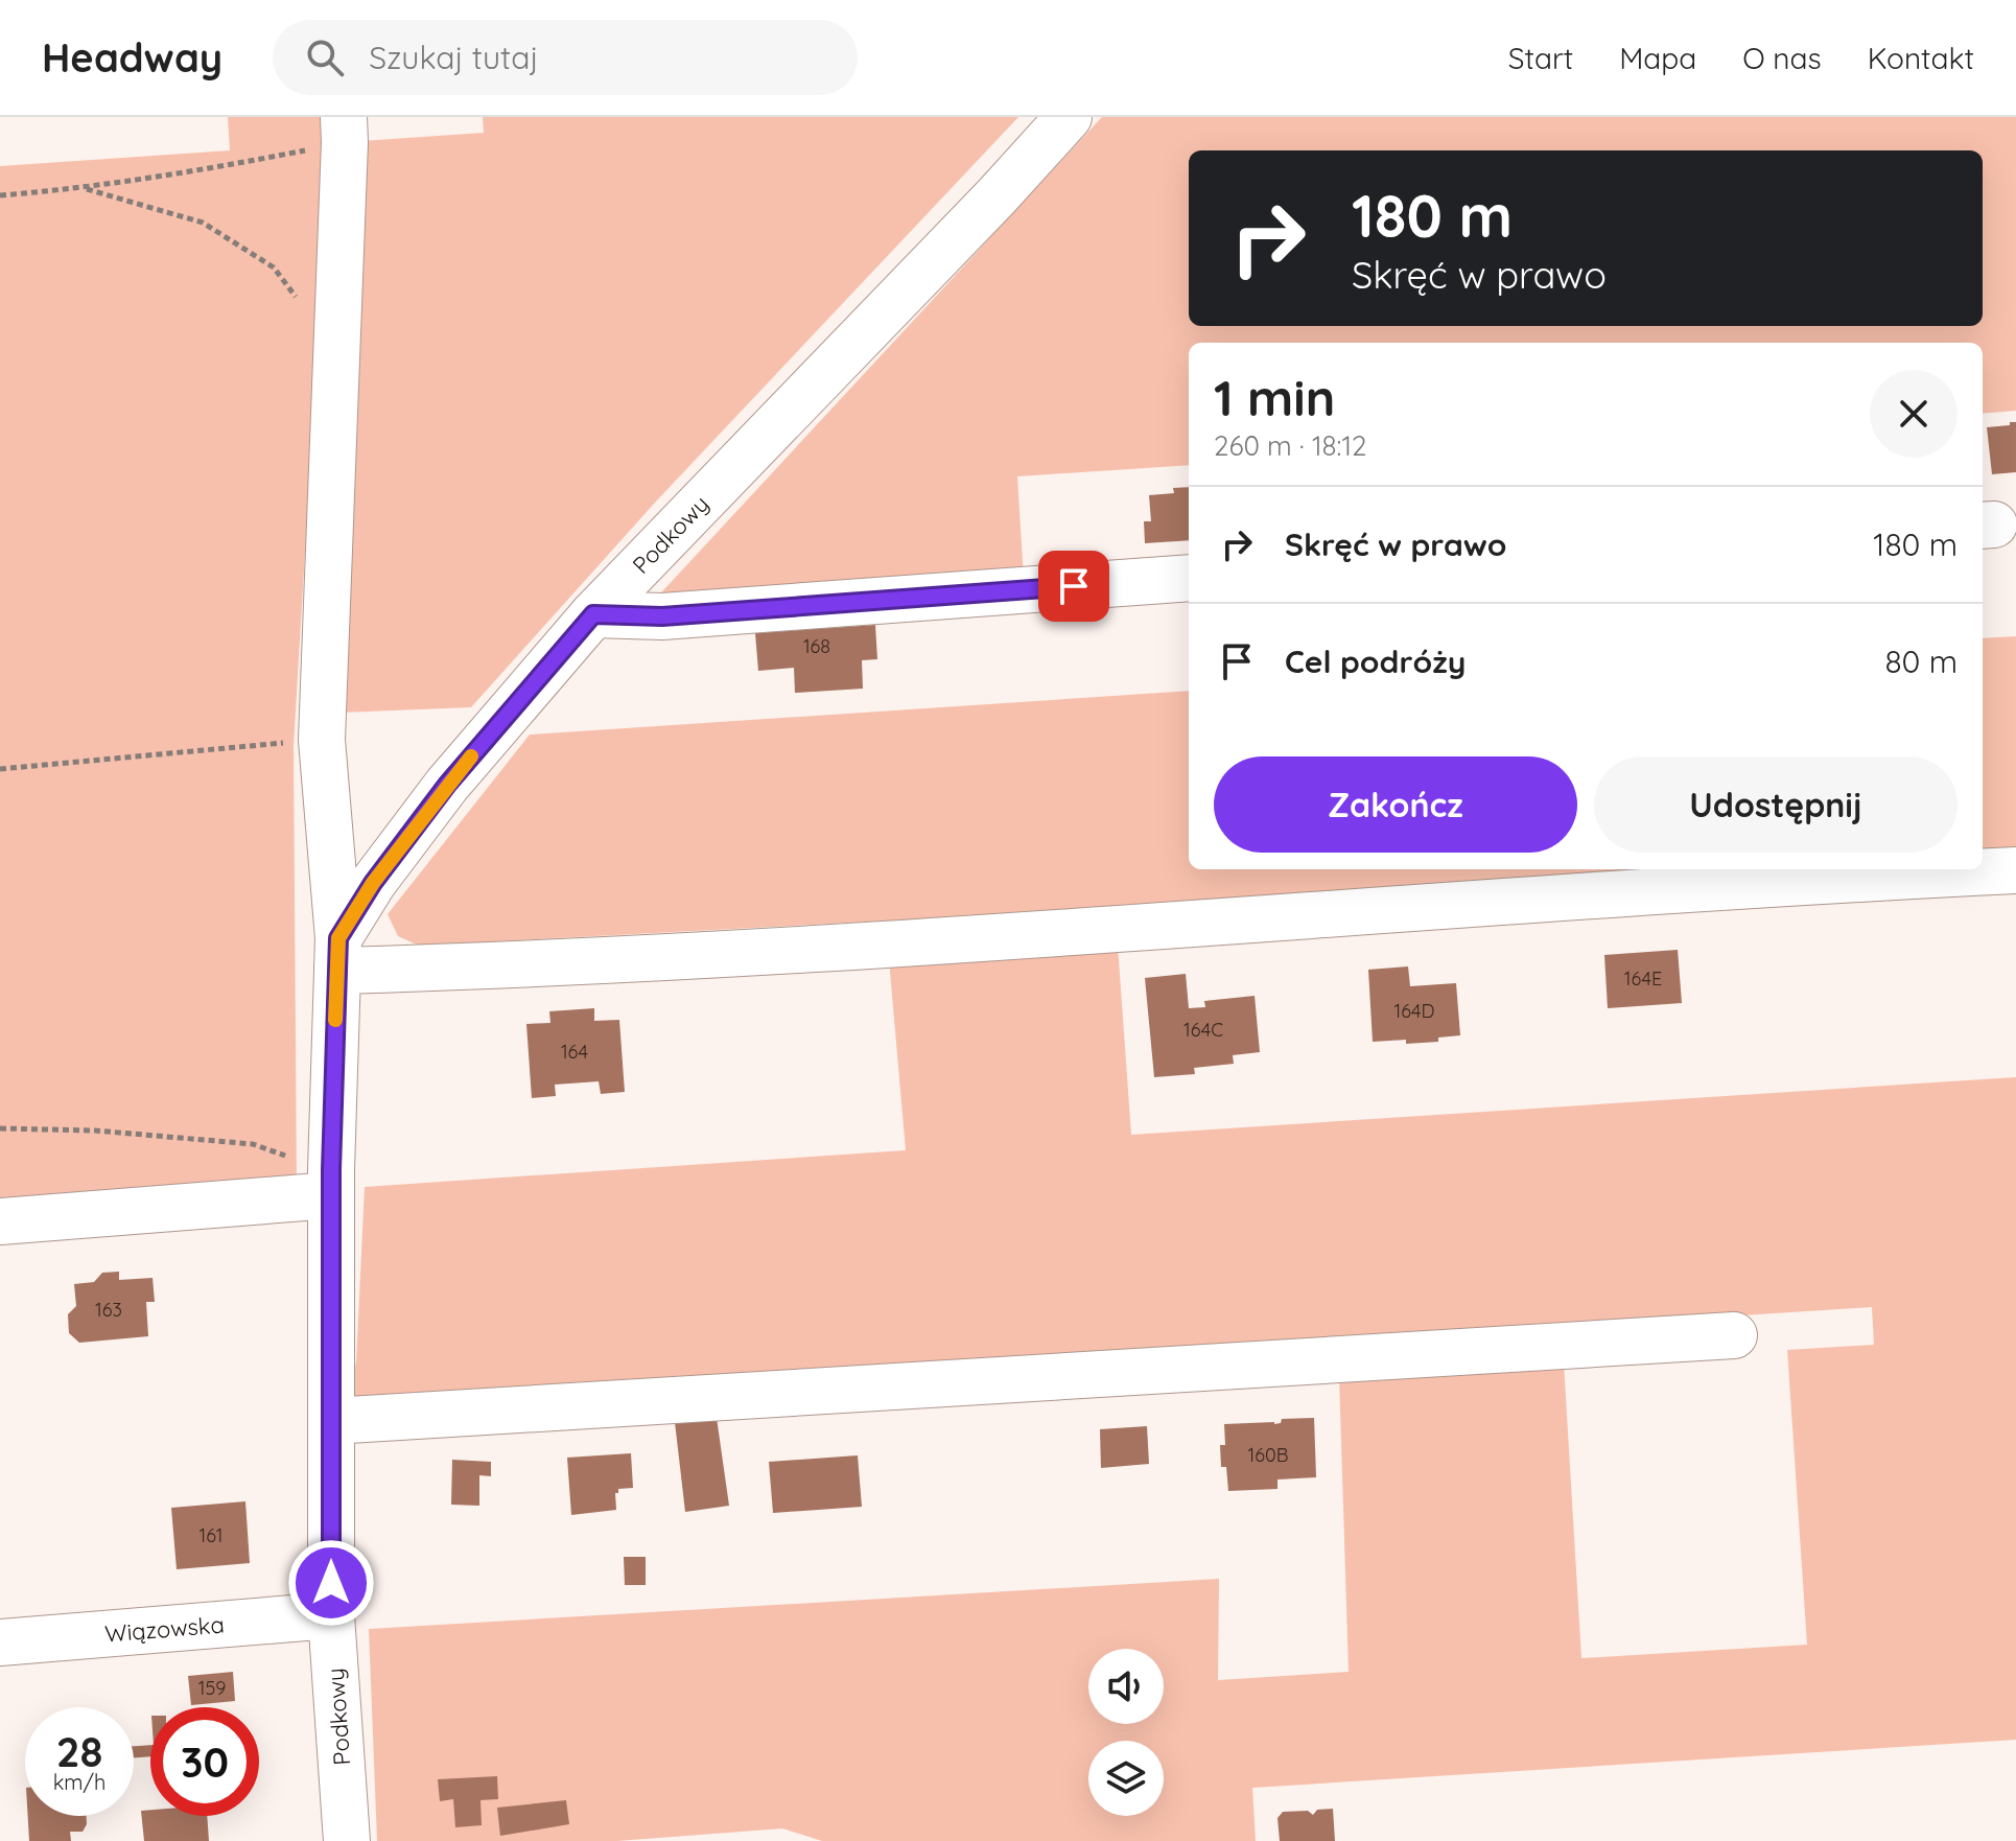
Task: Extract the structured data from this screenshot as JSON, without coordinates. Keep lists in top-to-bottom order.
{
  "streets": {
    "street": ["Podkowy", "Wiązowska"]
  },
  "crossings": [
    ["Podkowy", "Wiązowska"]
  ],
  "house_numbers": [
    "168",
    "164E",
    "164D",
    "164C",
    "164",
    "163",
    "160B",
    "161",
    "159"
  ],
  "page": {
    "header": "Headway",
    "search": "Szukaj tutaj",
    "nav": [
      "Start",
      "Mapa",
      "O nas",
      "Kontakt"
    ],
    "turn": ["180 m", "Skręć w prawo"],
    "heading": ["1 min", "260 m · 18:12"],
    "list": [
      {
        "name": "Skręć w prawo",
        "value": "180 m"
      },
      {
        "name": "Cel podróży",
        "value": "80 m"
      }
    ],
    "buttons": ["Zakończ", "Udostępnij"],
    "speed": "28 km/h",
    "limit": "30"
  }
}
